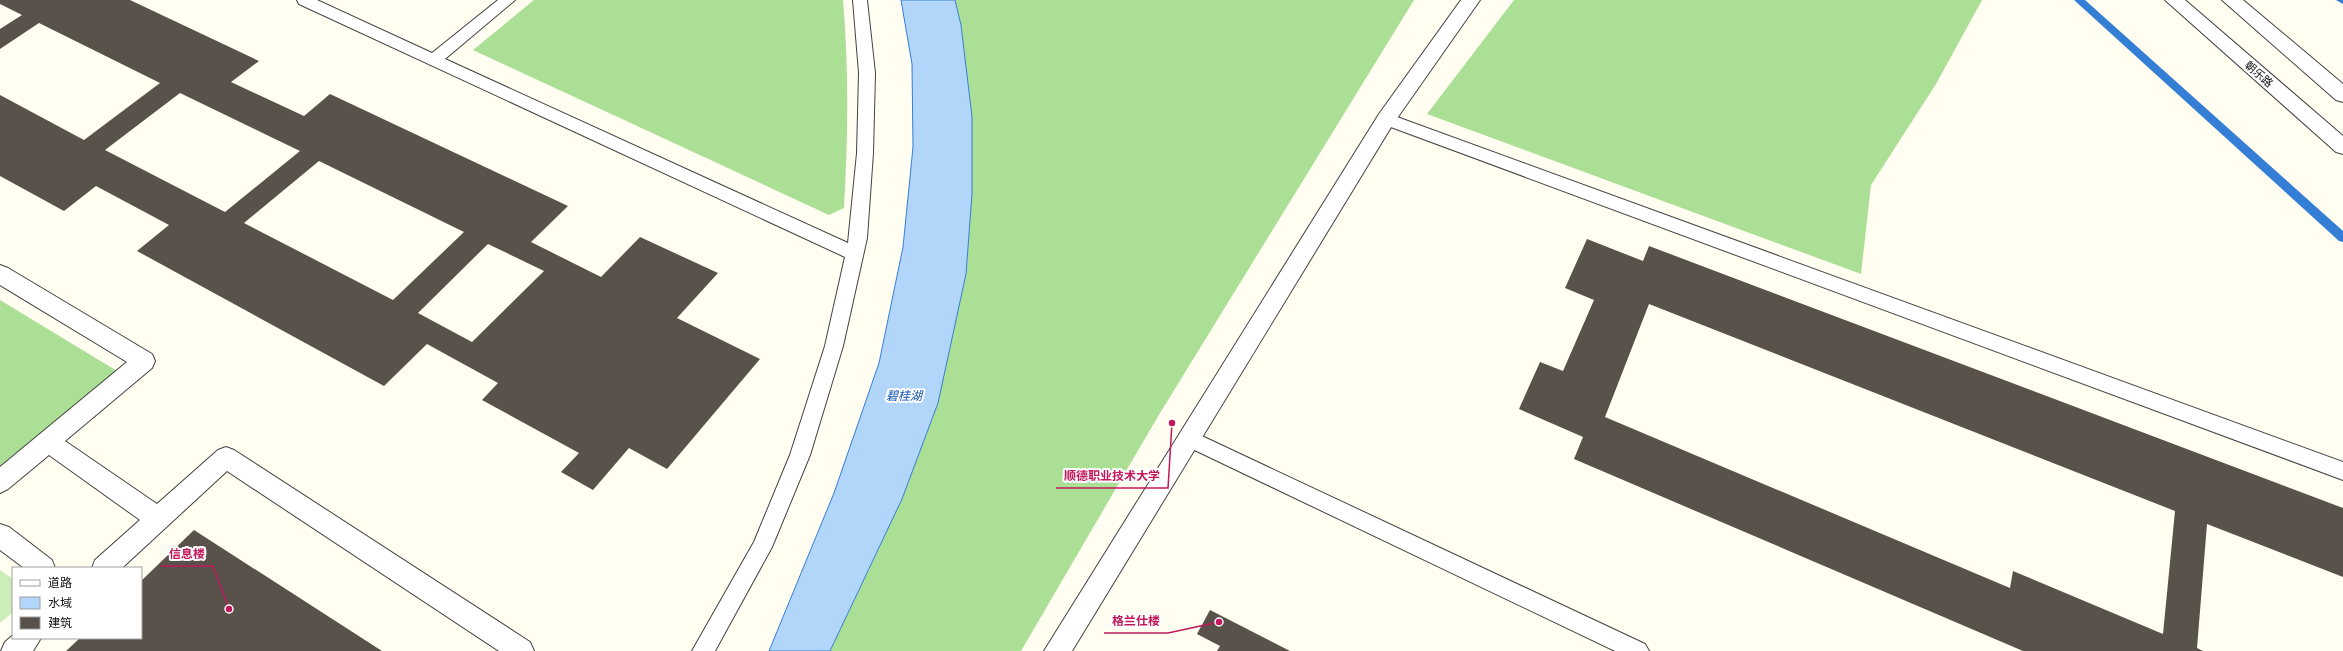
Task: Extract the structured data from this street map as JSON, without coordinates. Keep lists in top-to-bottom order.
{
  "streets": {
    "street": ["朝乐路"]
  },
  "water": ["碧桂湖"],
  "places": ["顺德职业技术大学", "信息楼", "格兰仕楼"],
  "legend": ["道路", "水域", "建筑"]
}
